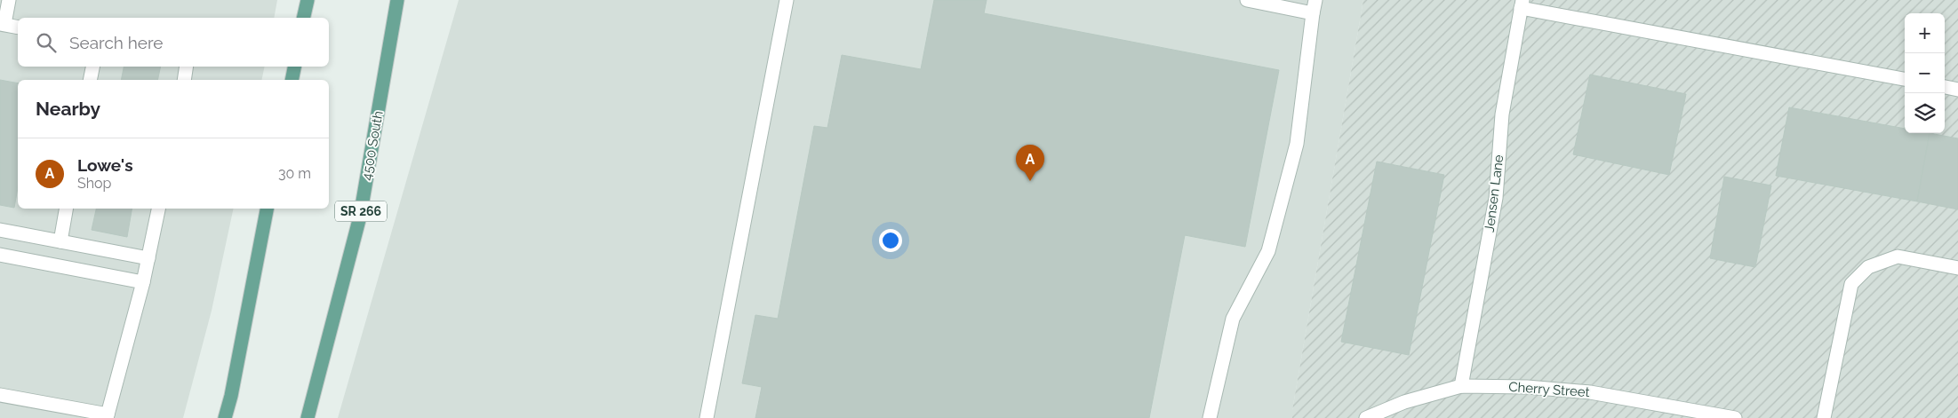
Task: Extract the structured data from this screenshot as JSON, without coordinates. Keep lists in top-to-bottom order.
{
  "streets": {
    "main road": ["4500 South", "SR 266"],
    "street": ["Jensen Lane", "Cherry Street"]
  },
  "crossings": [
    ["Jensen Lane", "Cherry Street"]
  ],
  "page": {
    "map_buttons": ["+", "−"],
    "search": "Search here",
    "heading": "Nearby",
    "list": [
      {
        "mark": "A",
        "name": "Lowe's",
        "note": "Shop",
        "value": "30 m"
      }
    ],
    "pins": "A"
  }
}
